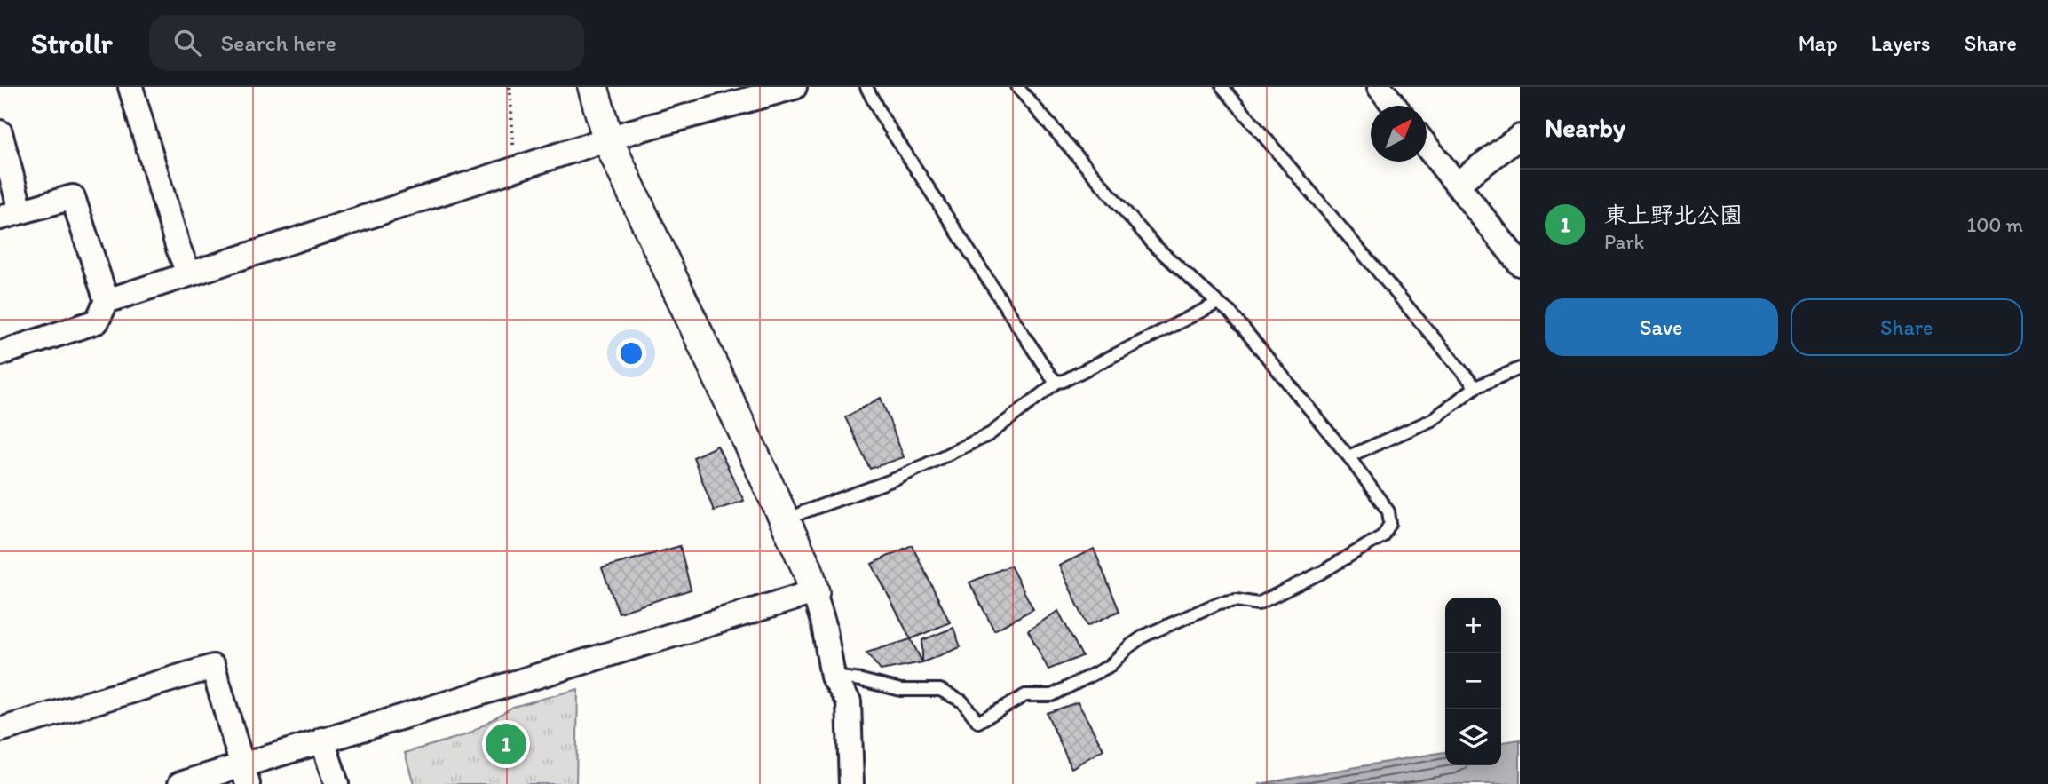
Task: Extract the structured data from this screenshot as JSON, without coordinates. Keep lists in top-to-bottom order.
{
  "north": "top right",
  "page": {
    "header": "Strollr",
    "search": "Search here",
    "nav": ["Map", "Layers", "Share"],
    "heading": "Nearby",
    "list": [
      {
        "mark": "1",
        "name": "東上野北公園",
        "note": "Park",
        "value": "100 m"
      }
    ],
    "buttons": ["Save", "Share"],
    "map_buttons": ["+", "−"],
    "pins": "1"
  }
}
